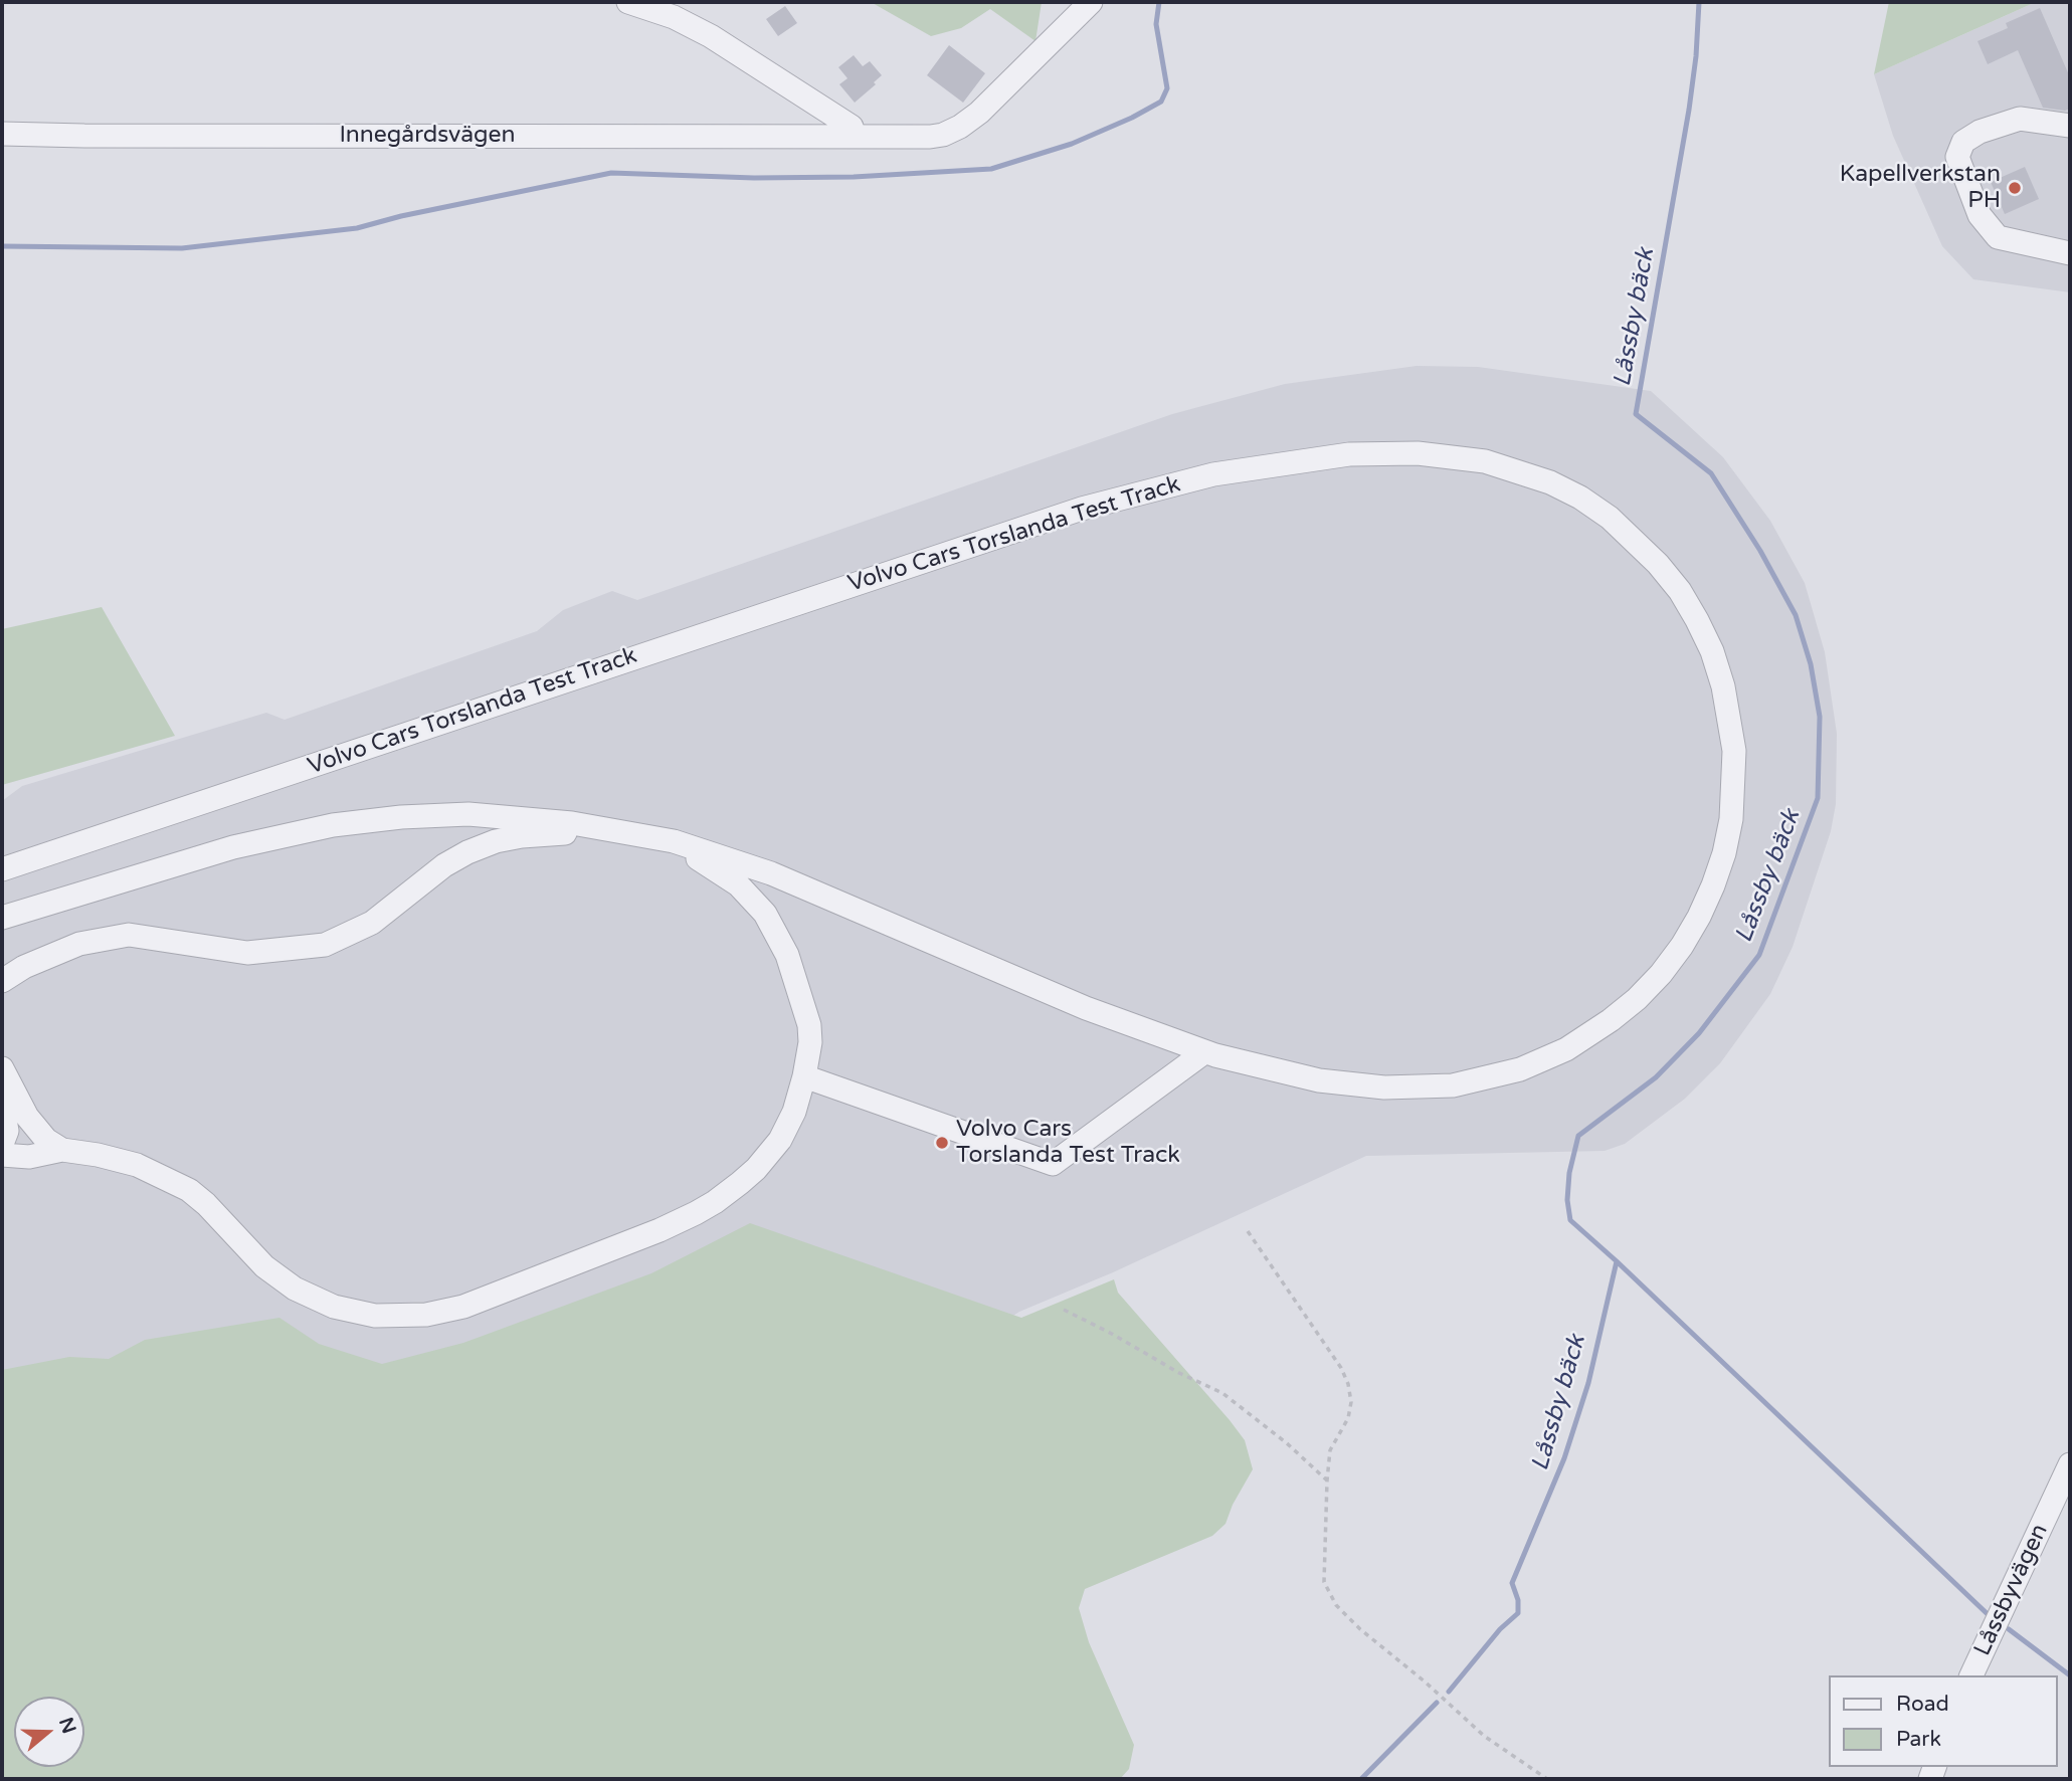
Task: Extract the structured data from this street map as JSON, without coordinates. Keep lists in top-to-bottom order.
{
  "streets": {
    "street": ["Innegårdsvägen", "Volvo Cars Torslanda Test Track", "Låssbyvägen"]
  },
  "water": ["Låssby bäck"],
  "places": ["Kapellverkstan PH", "Volvo Cars Torslanda Test Track"],
  "legend": ["Road", "Park"],
  "north": "right"
}
